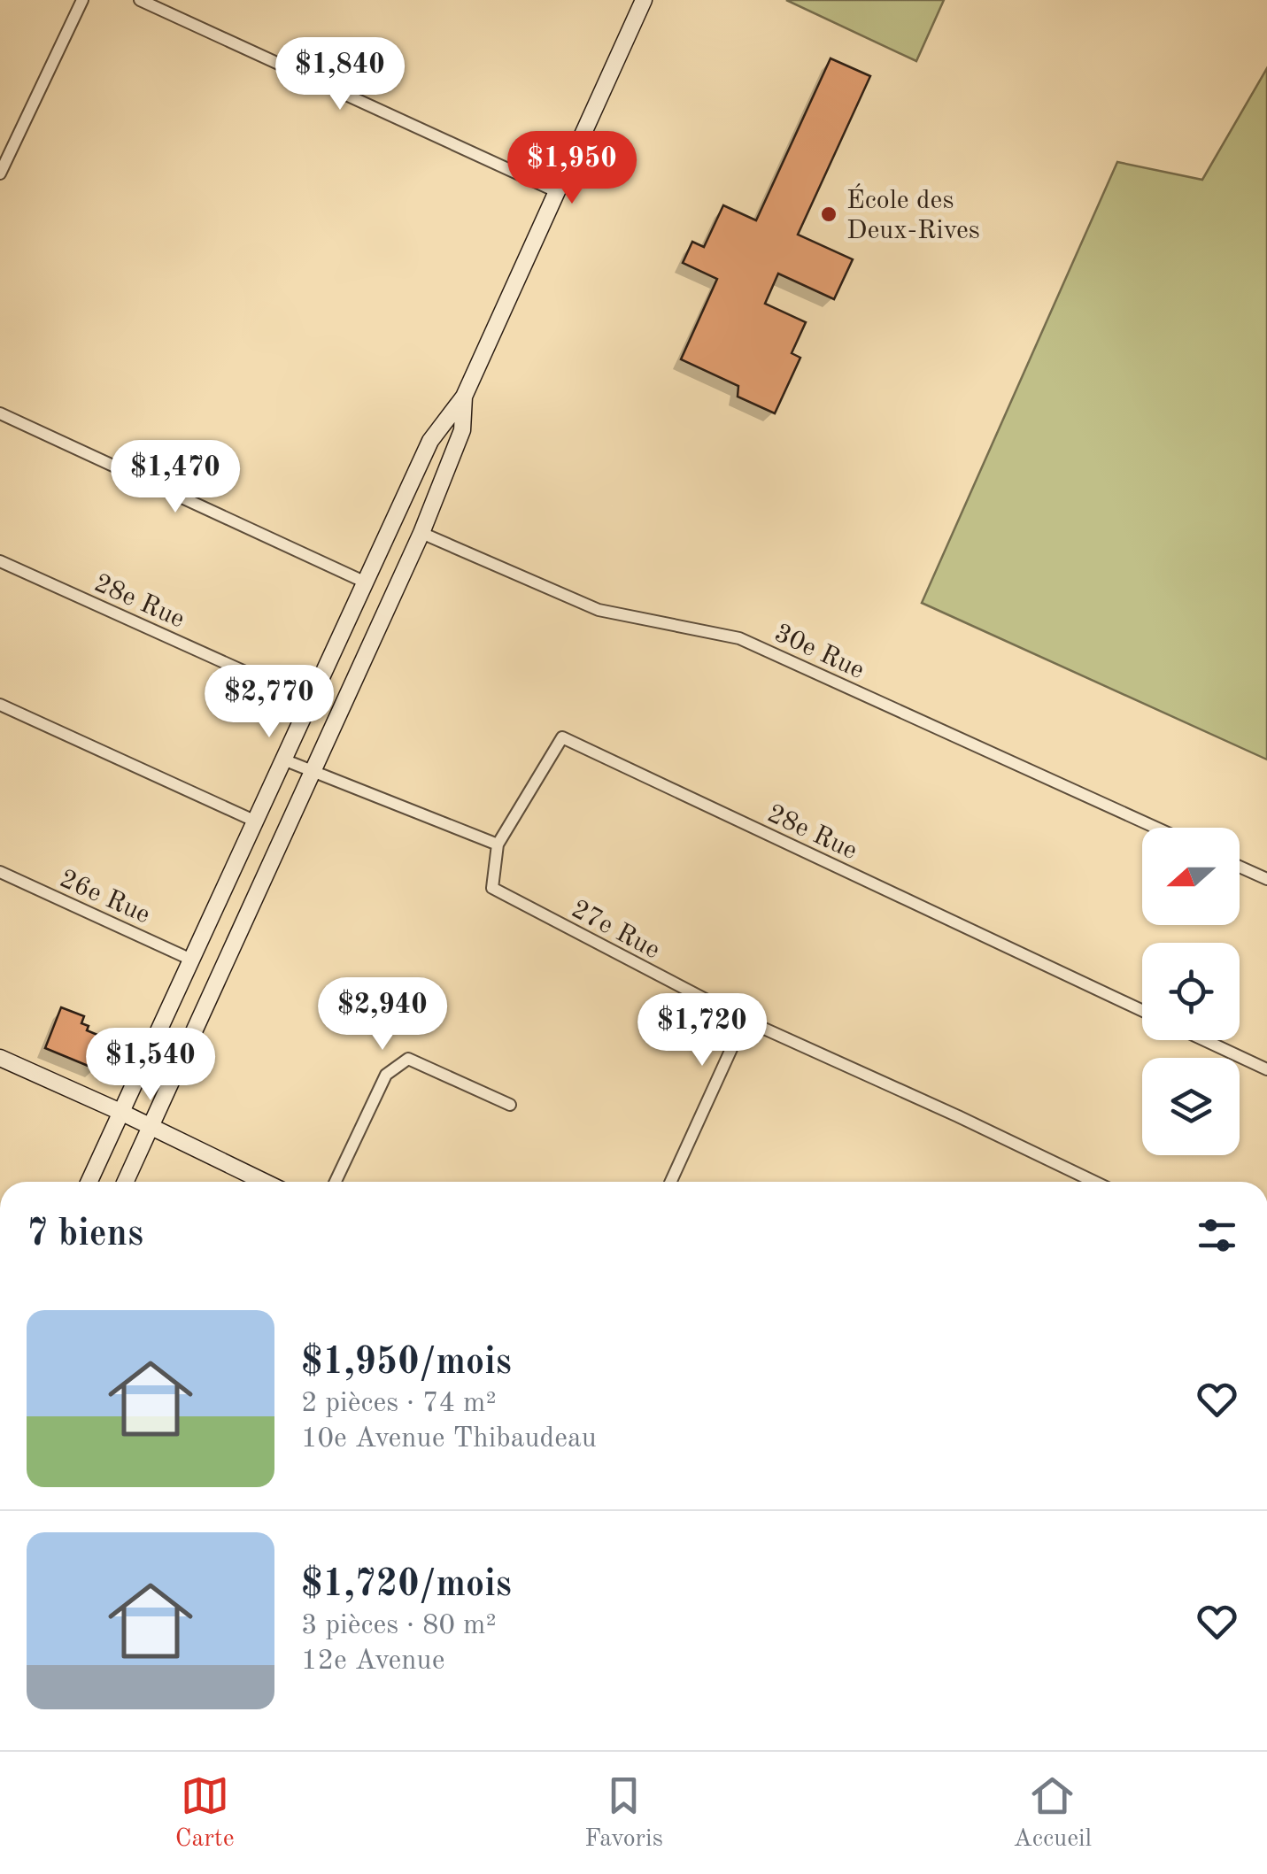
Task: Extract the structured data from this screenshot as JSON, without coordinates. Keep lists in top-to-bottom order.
{
  "streets": {
    "street": [
      "28e Rue",
      "30e Rue",
      "26e Rue",
      "27e Rue"
    ]
  },
  "crossings": [
    ["28e Rue", "27e Rue"]
  ],
  "places": ["École des Deux-Rives"],
  "north": "left",
  "page": {
    "price": [
      "$1,840",
      "$1,950",
      "$1,470",
      "$2,770",
      "$2,940",
      "$1,720",
      "$1,540"
    ],
    "heading": "7 biens",
    "list": [
      {
        "name": "$1,950/mois",
        "note": "2 pièces · 74 m² · 10e Avenue Thibaudeau"
      },
      {
        "name": "$1,720/mois",
        "note": "3 pièces · 80 m² · 12e Avenue"
      }
    ],
    "tabs": ["Carte", "Favoris", "Accueil"]
  }
}
